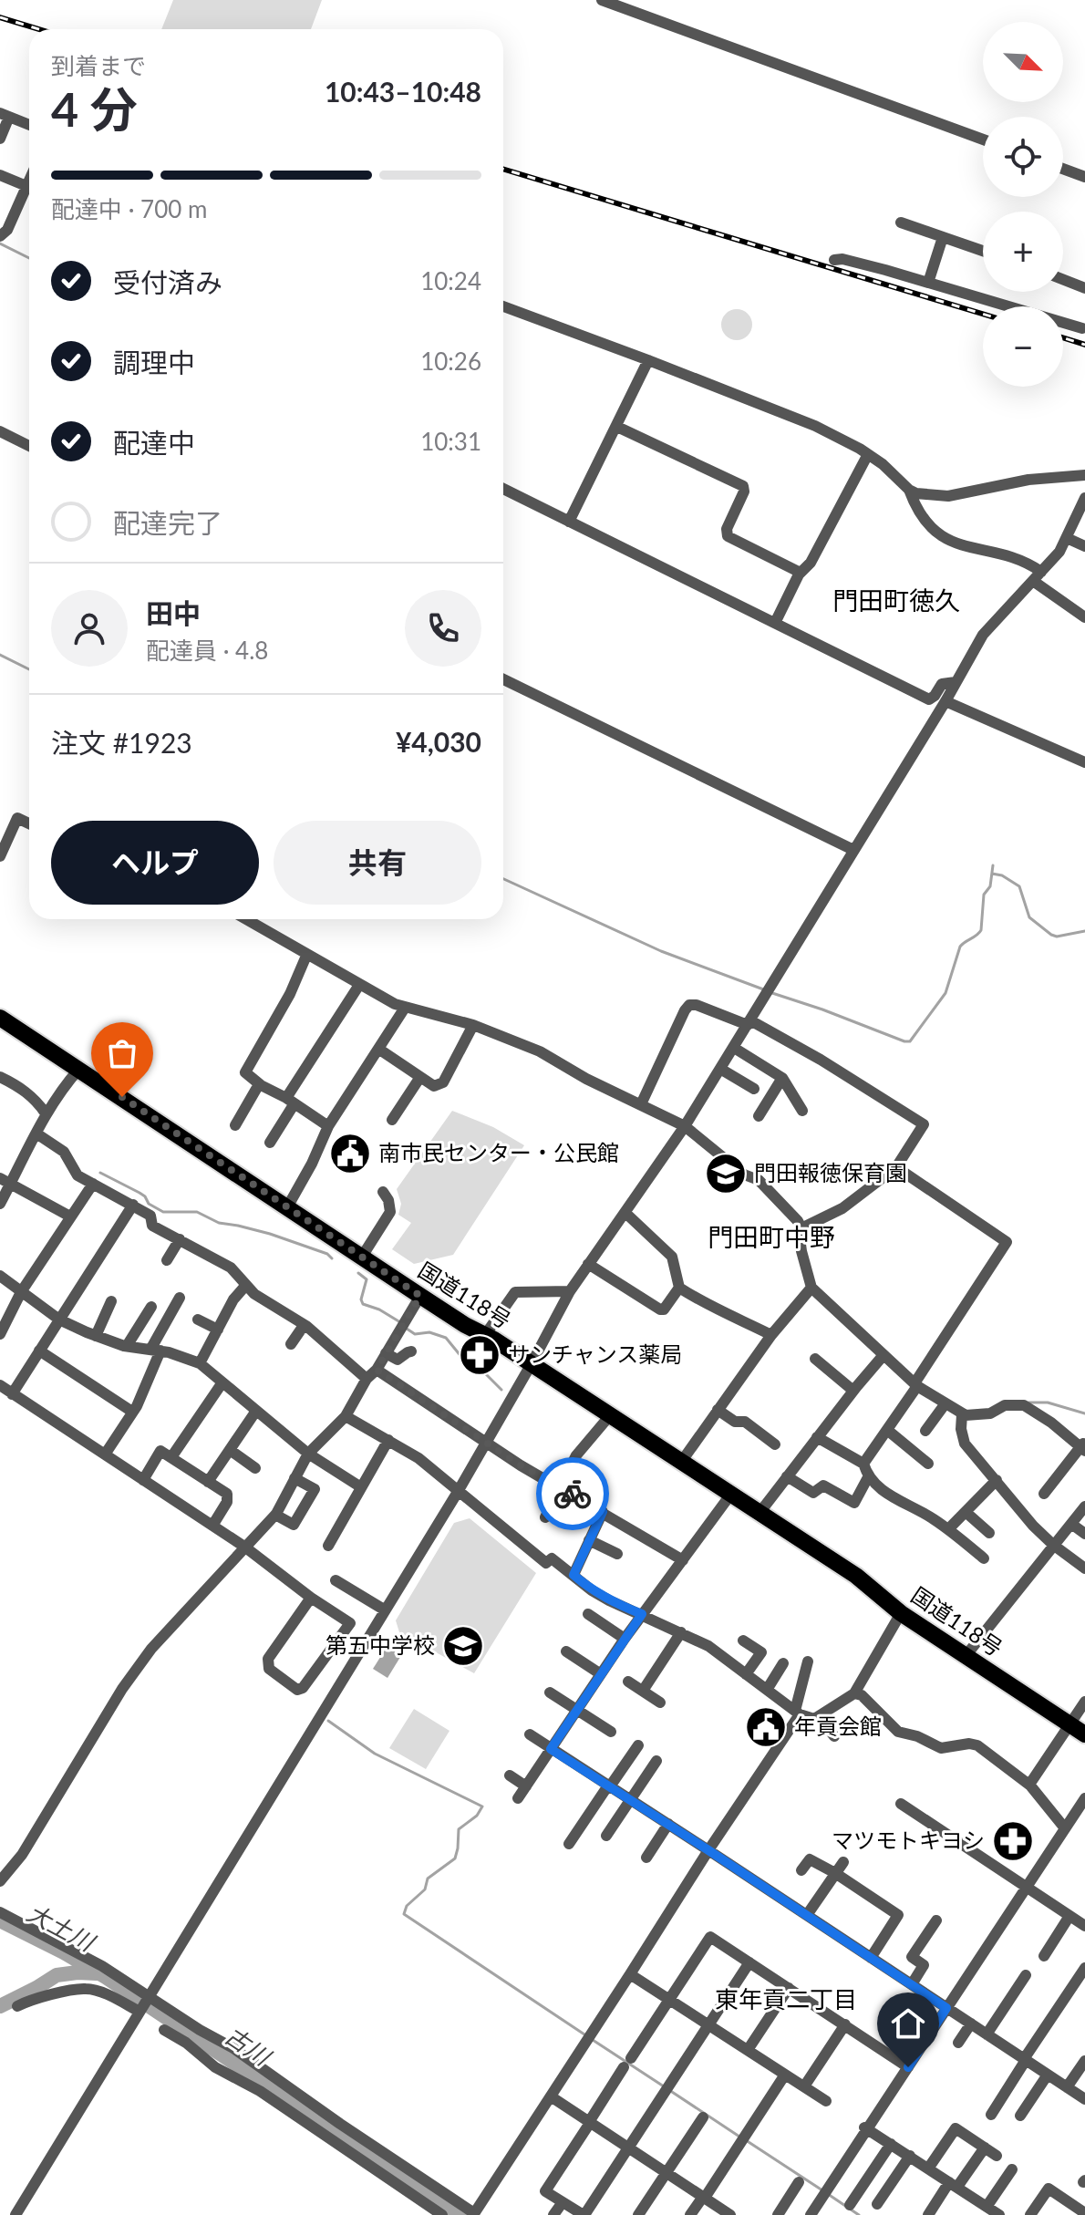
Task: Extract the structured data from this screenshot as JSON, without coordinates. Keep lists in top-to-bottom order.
{
  "streets": {
    "highway": ["国道118号"]
  },
  "districts": ["門田町徳久", "門田町中野", "東年貢二丁目"],
  "water": ["大土川", "古川"],
  "places": {
    "public building": ["南市民センター・公民館", "年貢会館"],
    "school or university": ["門田報徳保育園", "第五中学校"],
    "pharmacy": ["サンチャンス薬局", "マツモトキヨシ"]
  },
  "north": "bottom right",
  "page": {
    "map_buttons": ["+", "−"],
    "heading": ["4 分", "到着まで", "10:43–10:48"],
    "panel": [
      "田中",
      "配達員 · 4.8",
      "注文 #1923",
      "¥4,030"
    ],
    "bar": "配達中 · 700 m",
    "list": [
      ["受付済み", "10:24"],
      ["調理中", "10:26"],
      ["配達中", "10:31"],
      "配達完了"
    ],
    "buttons": ["ヘルプ", "共有"]
  }
}
